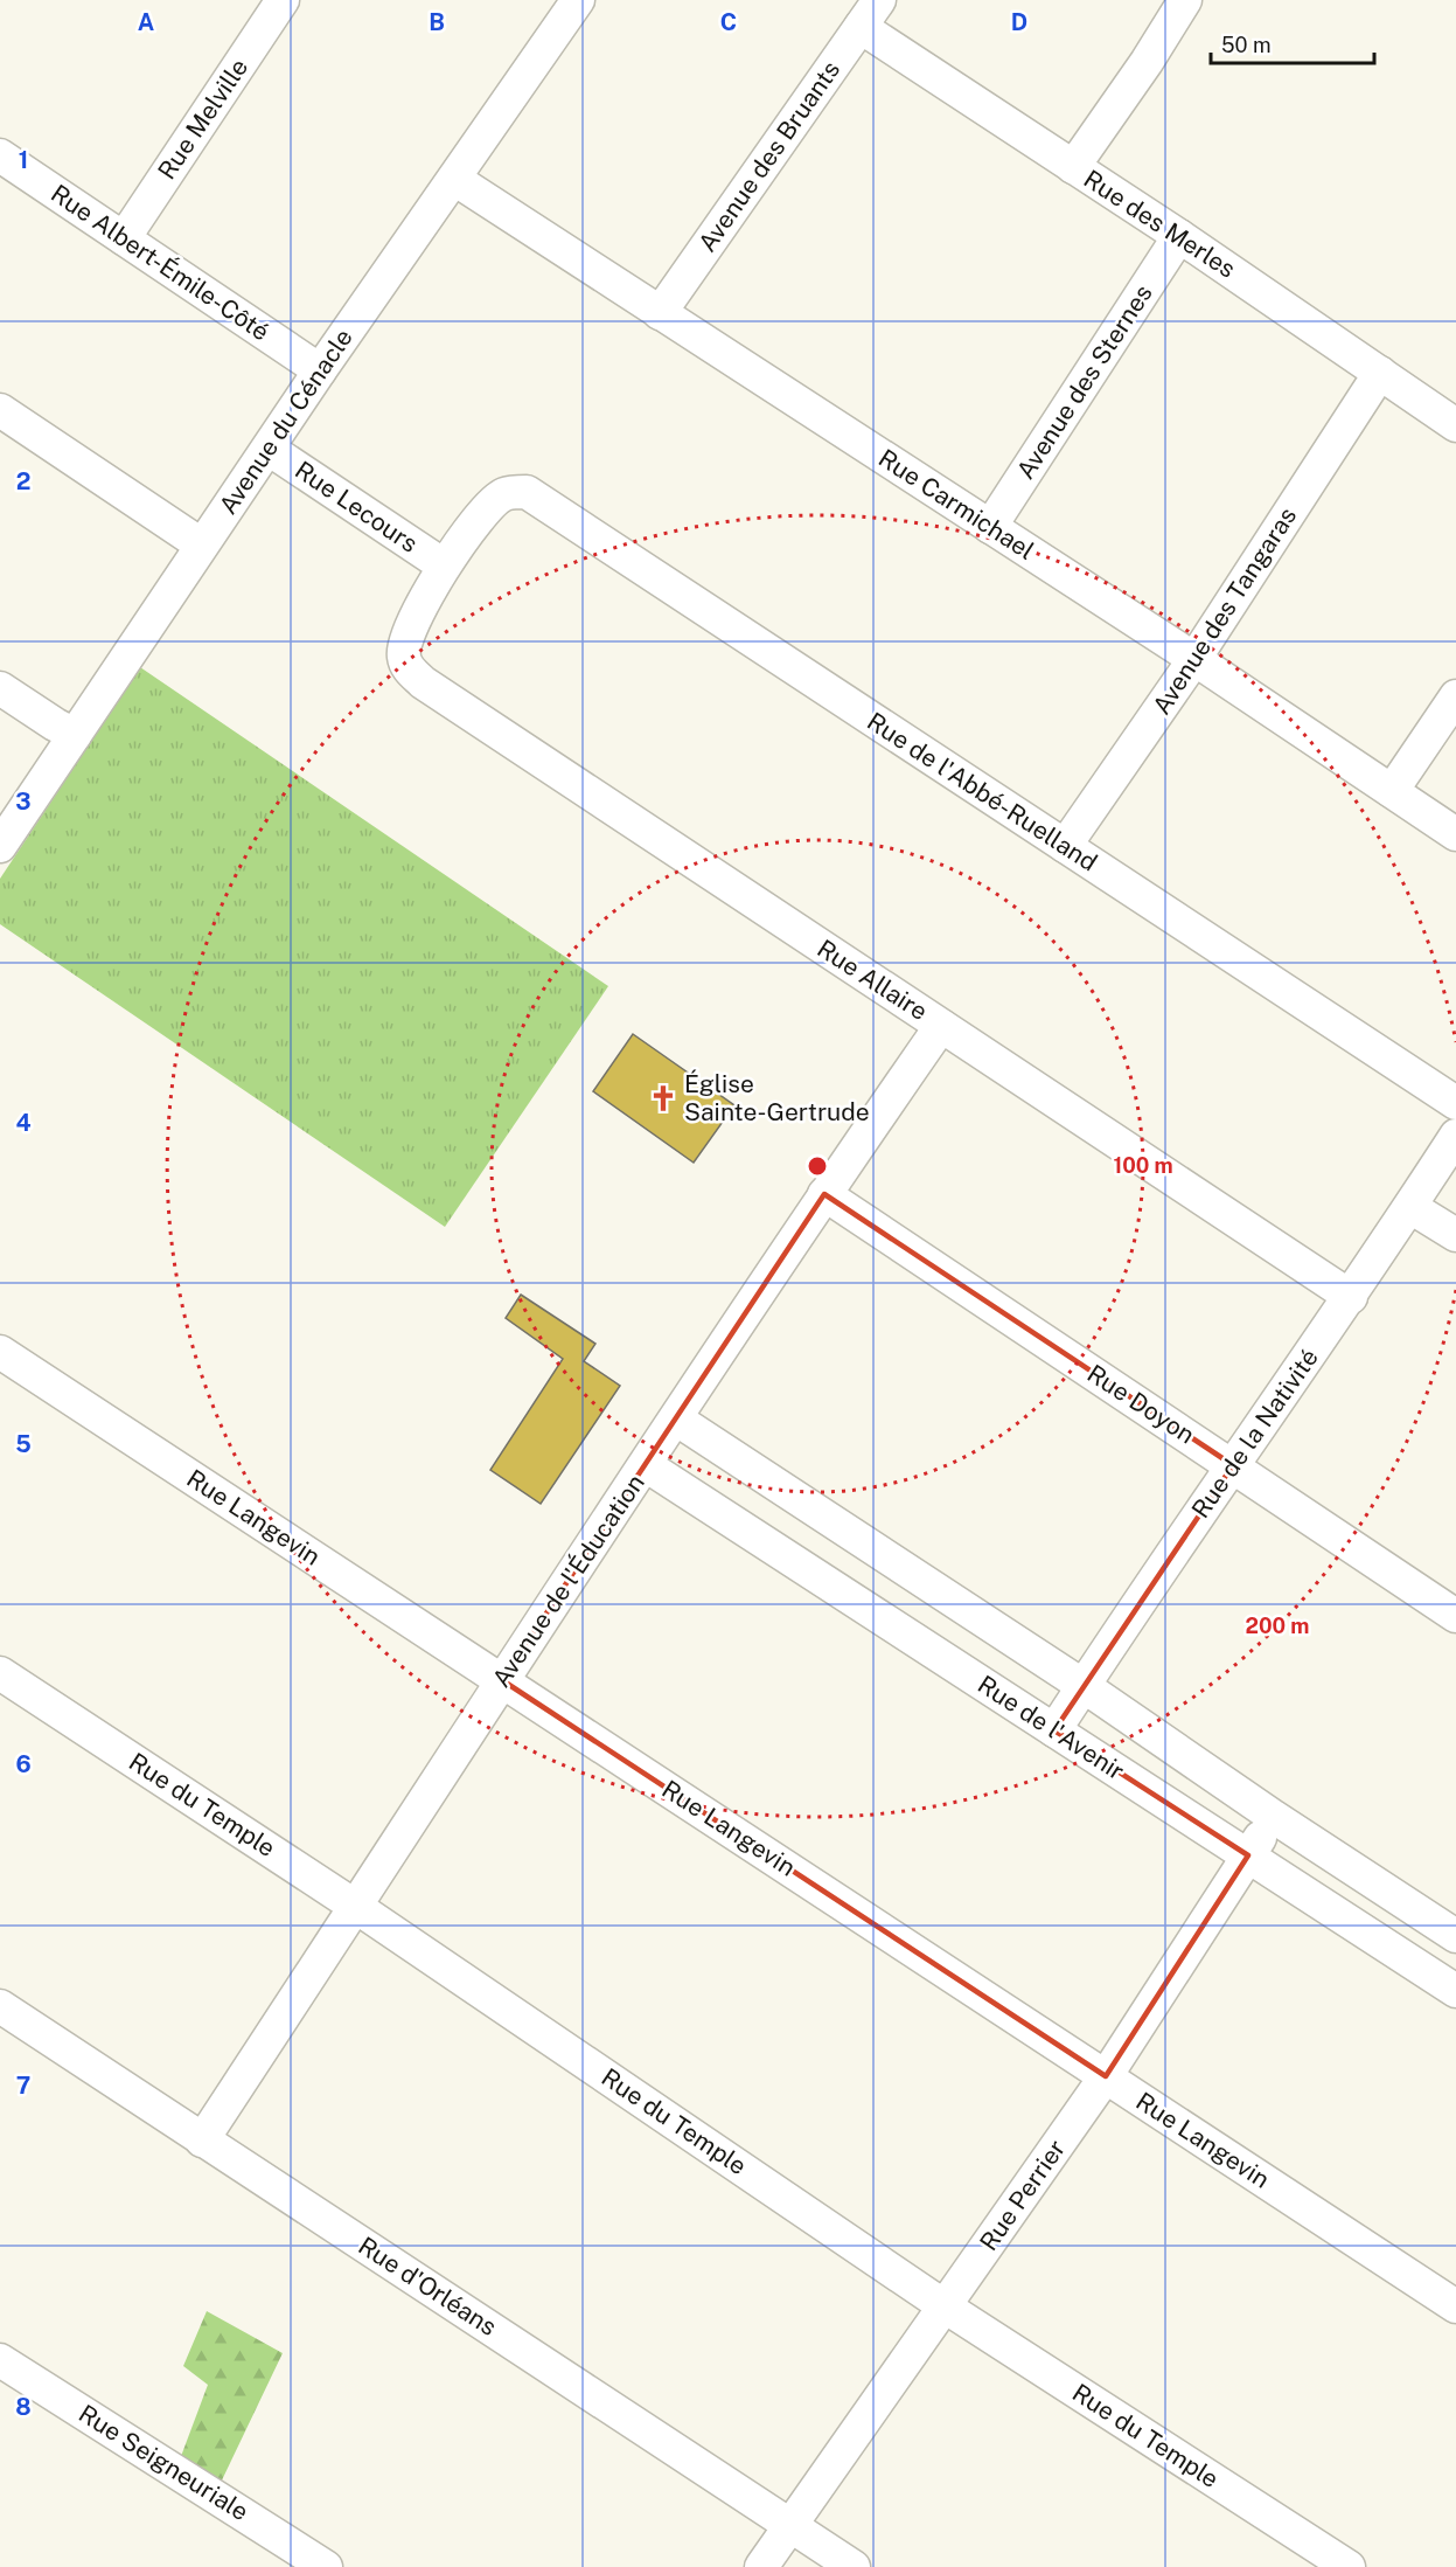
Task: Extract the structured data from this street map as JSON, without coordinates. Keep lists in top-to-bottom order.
{
  "streets": {
    "street": [
      "Rue Melville",
      "Avenue des Bruants",
      "Rue des Merles",
      "Rue Albert-Émile-Côté",
      "Avenue des Sternes",
      "Avenue du Cénacle",
      "Rue Carmichael",
      "Rue Lecours",
      "Avenue des Tangaras",
      "Rue de l'Abbé-Ruelland",
      "Rue Allaire",
      "Rue Doyon",
      "Rue de la Nativité",
      "Rue Langevin",
      "Avenue de l'Éducation",
      "Rue de l'Avenir",
      "Rue du Temple",
      "Rue Perrier",
      "Rue d'Orléans",
      "Rue Seigneuriale"
    ]
  },
  "crossings": [
    ["Rue Melville", "Rue Albert-Émile-Côté"],
    ["Avenue des Bruants", "Rue des Merles"],
    ["Avenue des Bruants", "Rue Carmichael"],
    ["Rue des Merles", "Avenue des Sternes"],
    ["Rue des Merles", "Avenue des Tangaras"],
    ["Rue Albert-Émile-Côté", "Avenue du Cénacle"],
    ["Avenue des Sternes", "Rue Carmichael"],
    ["Avenue du Cénacle", "Rue Carmichael"],
    ["Avenue du Cénacle", "Rue Lecours"],
    ["Rue Carmichael", "Avenue des Tangaras"],
    ["Rue Lecours", "Rue de l'Abbé-Ruelland"],
    ["Rue Lecours", "Rue Allaire"],
    ["Avenue des Tangaras", "Rue de l'Abbé-Ruelland"],
    ["Rue de l'Abbé-Ruelland", "Rue Allaire"],
    ["Rue Allaire", "Rue de la Nativité"],
    ["Rue Allaire", "Avenue de l'Éducation"],
    ["Rue Doyon", "Rue de la Nativité"],
    ["Rue Doyon", "Avenue de l'Éducation"],
    ["Rue de la Nativité", "Rue de l'Avenir"],
    ["Rue Langevin", "Avenue de l'Éducation"],
    ["Rue Langevin", "Rue Perrier"],
    ["Avenue de l'Éducation", "Rue de l'Avenir"],
    ["Avenue de l'Éducation", "Rue du Temple"],
    ["Avenue de l'Éducation", "Rue d'Orléans"],
    ["Rue de l'Avenir", "Rue Perrier"],
    ["Rue du Temple", "Rue Perrier"],
    ["Rue Perrier", "Rue d'Orléans"]
  ],
  "places": {
    "church": ["Église Sainte-Gertrude"]
  },
  "scale_bar": "50 m",
  "grid": {
    "columns": [
      "A",
      "B",
      "C",
      "D"
    ],
    "rows": [
      "1",
      "2",
      "3",
      "4",
      "5",
      "6",
      "7",
      "8"
    ]
  },
  "rings": ["100 m", "200 m"]
}
